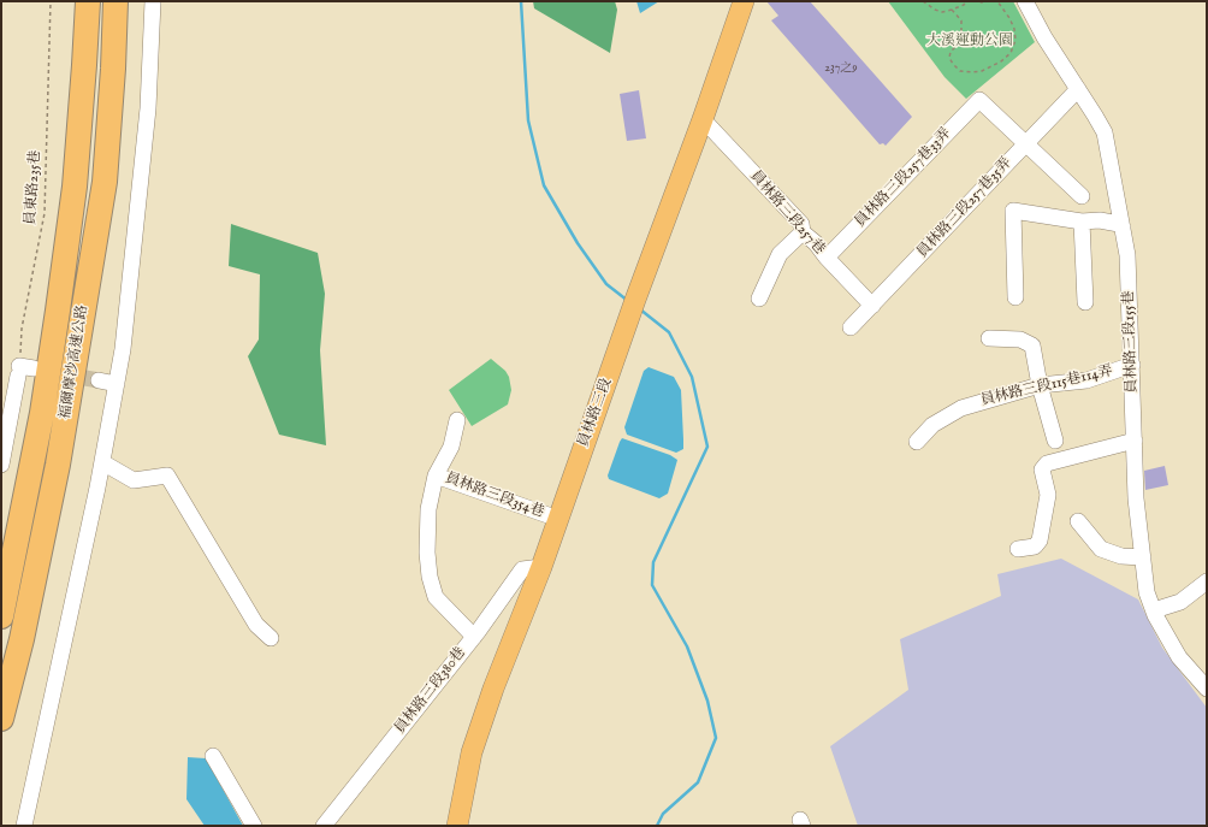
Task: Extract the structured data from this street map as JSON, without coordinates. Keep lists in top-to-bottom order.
{
  "streets": {
    "highway": ["福爾摩沙高速公路"],
    "main road": ["員林路三段"],
    "street": [
      "員林路三段257巷33弄",
      "員林路三段257巷35弄",
      "員林路三段257巷",
      "員林路三段155巷",
      "員林路三段115巷114弄",
      "員林路三段354巷",
      "員林路三段380巷"
    ],
    "path": ["員東路235巷"]
  },
  "crossings": [
    ["員林路三段257巷33弄", "員林路三段257巷35弄"],
    ["員林路三段257巷33弄", "員林路三段257巷"],
    ["員林路三段257巷35弄", "員林路三段257巷"],
    ["員林路三段257巷35弄", "員林路三段155巷"],
    ["員林路三段257巷", "員林路三段"],
    ["員林路三段155巷", "員林路三段115巷114弄"],
    ["員林路三段", "員林路三段354巷"],
    ["員林路三段", "員林路三段380巷"],
    ["員林路三段354巷", "員林路三段380巷"]
  ],
  "parks": ["大溪運動公園"],
  "house_numbers": ["237之9"]
}
